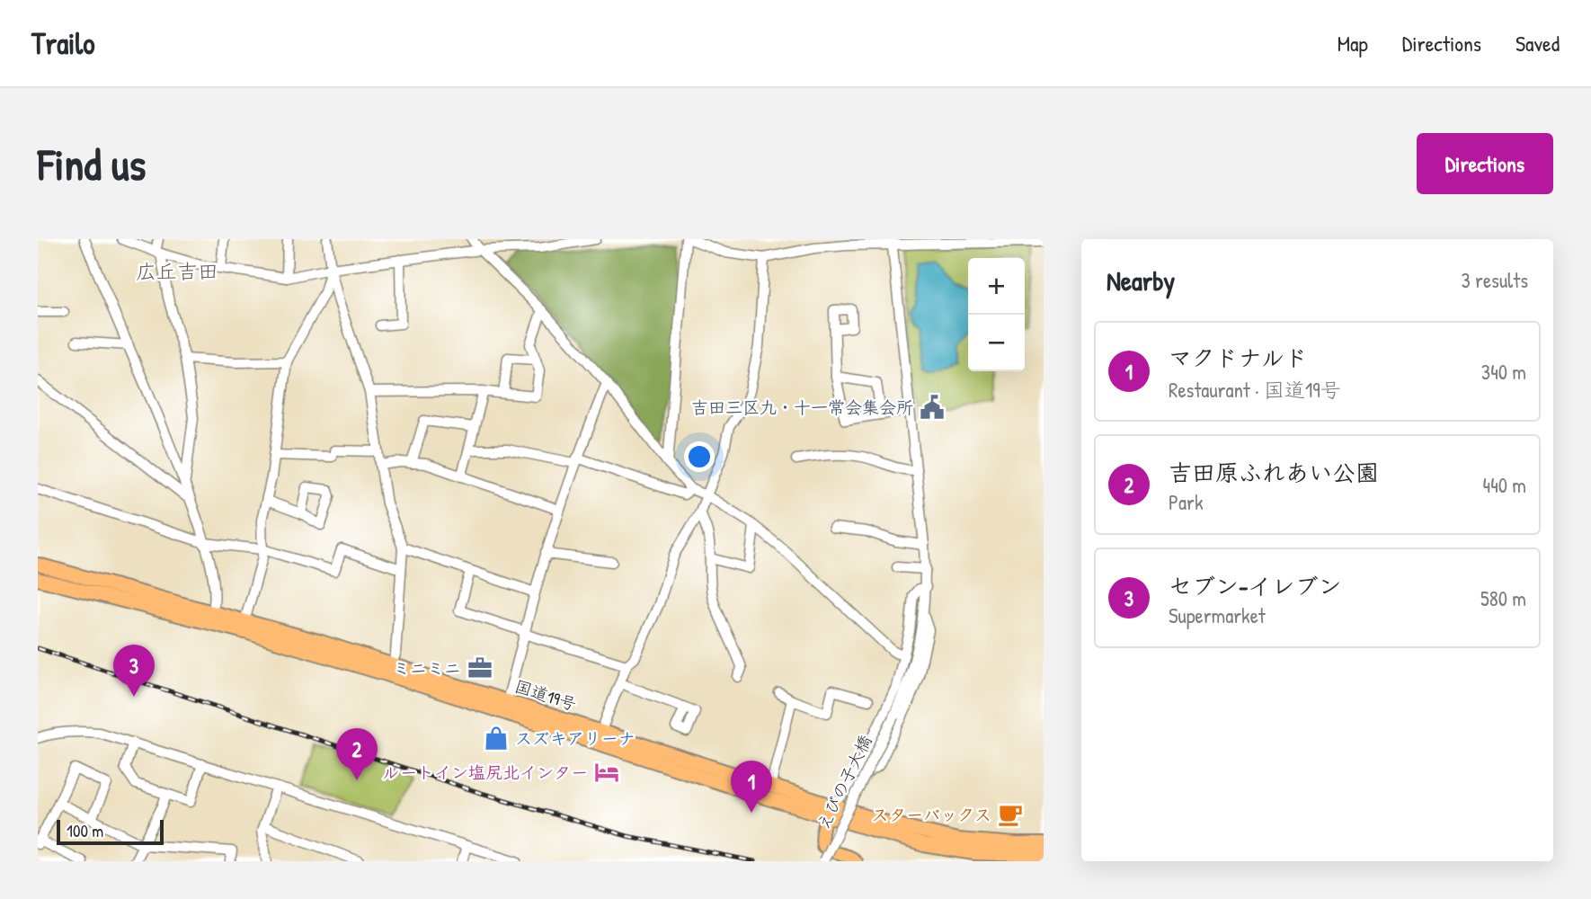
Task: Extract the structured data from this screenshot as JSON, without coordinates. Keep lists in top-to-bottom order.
{
  "streets": {
    "highway": ["国道19号"],
    "street": ["えびの子大橋"]
  },
  "districts": ["広丘吉田"],
  "places": {
    "public building": ["吉田三区九・十一常会集会所"],
    "office": ["ミニミニ"],
    "shop": ["スズキアリーナ"],
    "hotel": ["ルートイン塩尻北インター"],
    "cafe": ["スターバックス"]
  },
  "scale_bar": "100 m",
  "page": {
    "header": "Trailo",
    "nav": ["Map", "Directions", "Saved"],
    "buttons": "Directions",
    "title": "Find us",
    "heading": ["Nearby", "3 results"],
    "map_buttons": ["+", "−"],
    "list": [
      {
        "mark": "1",
        "name": "マクドナルド",
        "note": "Restaurant · 国道19号",
        "value": "340 m"
      },
      {
        "mark": "2",
        "name": "吉田原ふれあい公園",
        "note": "Park",
        "value": "440 m"
      },
      {
        "mark": "3",
        "name": "セブン-イレブン",
        "note": "Supermarket",
        "value": "580 m"
      }
    ],
    "pins": ["3", "2", "1"],
    "scale": "100 m"
  }
}
